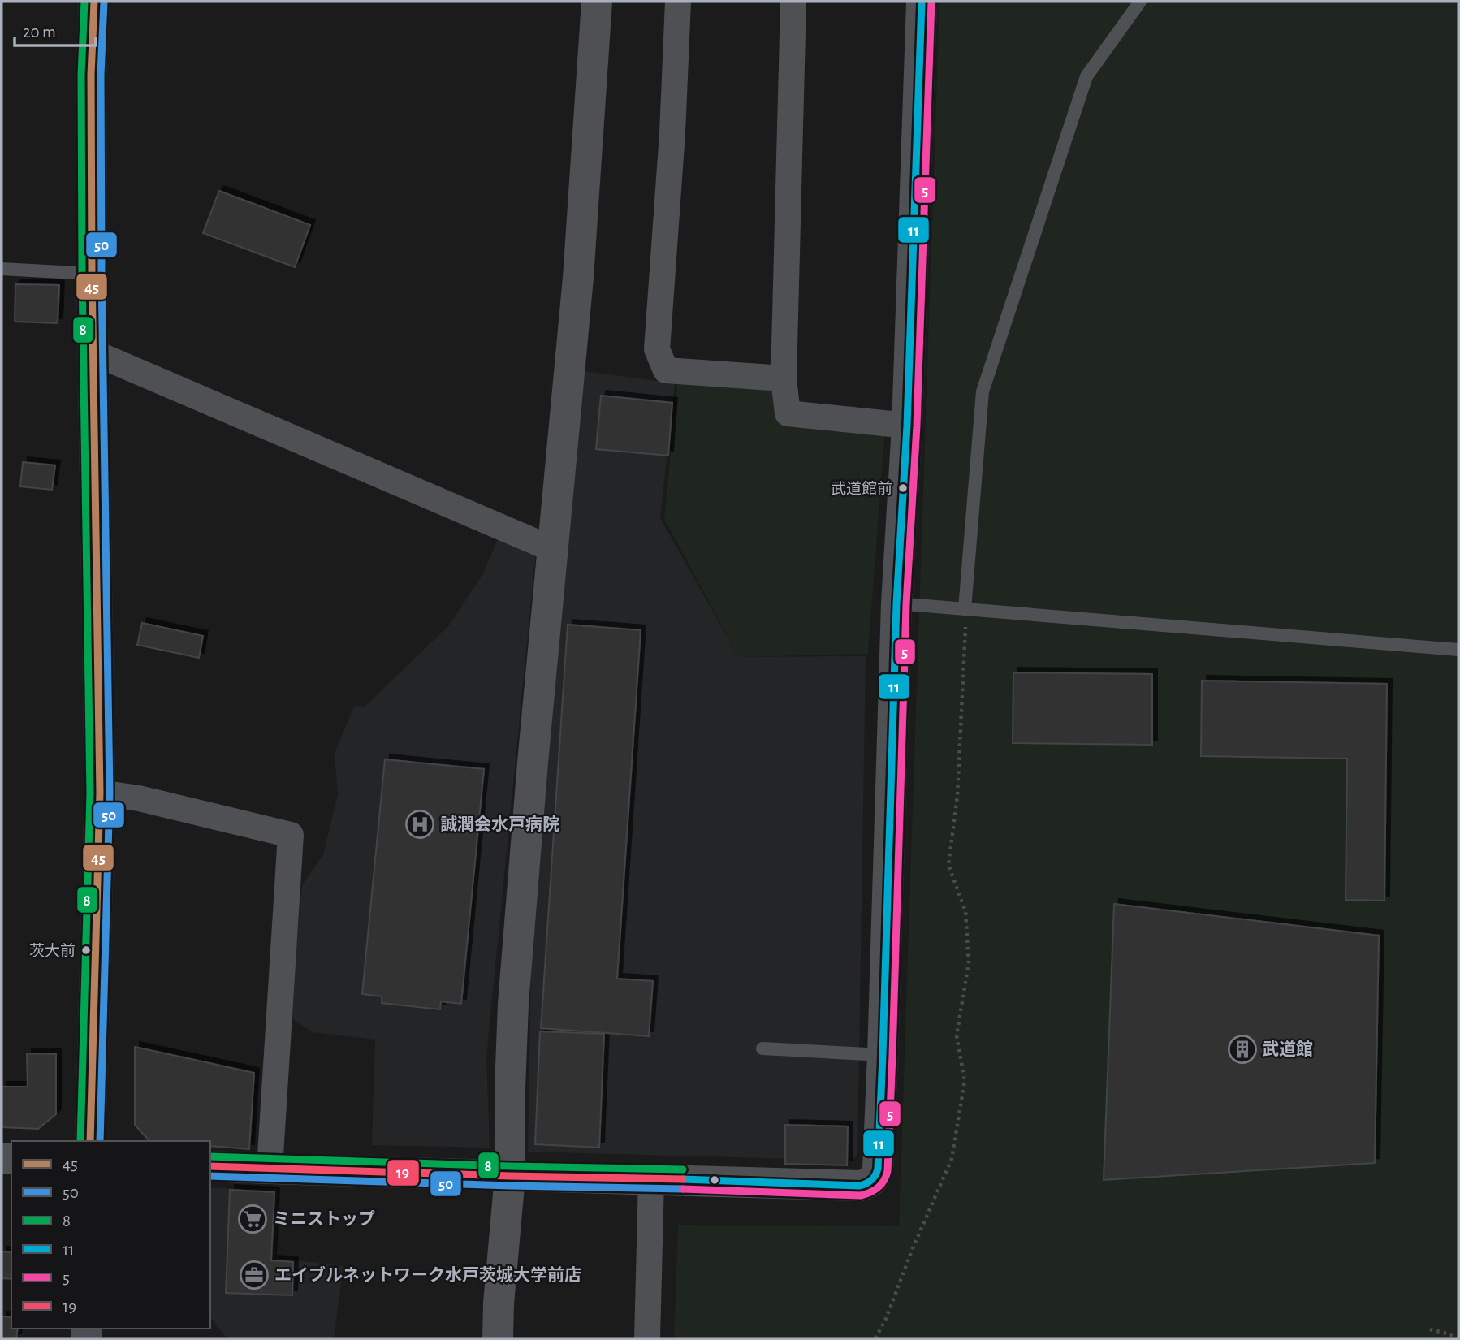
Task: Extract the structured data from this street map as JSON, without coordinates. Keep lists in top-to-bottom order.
{
  "places": {
    "other": ["武道館前", "茨大前"],
    "hospital": ["誠潤会水戸病院"],
    "building": ["武道館"],
    "supermarket": ["ミニストップ"],
    "office": ["エイブルネットワーク水戸茨城大学前店"]
  },
  "lines": [
    "transit line 45",
    "transit line 8",
    "transit line 11",
    "transit line 5",
    "transit line 50",
    "transit line 19"
  ],
  "legend": [
    "45",
    "50",
    "8",
    "11",
    "5",
    "19"
  ],
  "scale_bar": "20 m"
}
